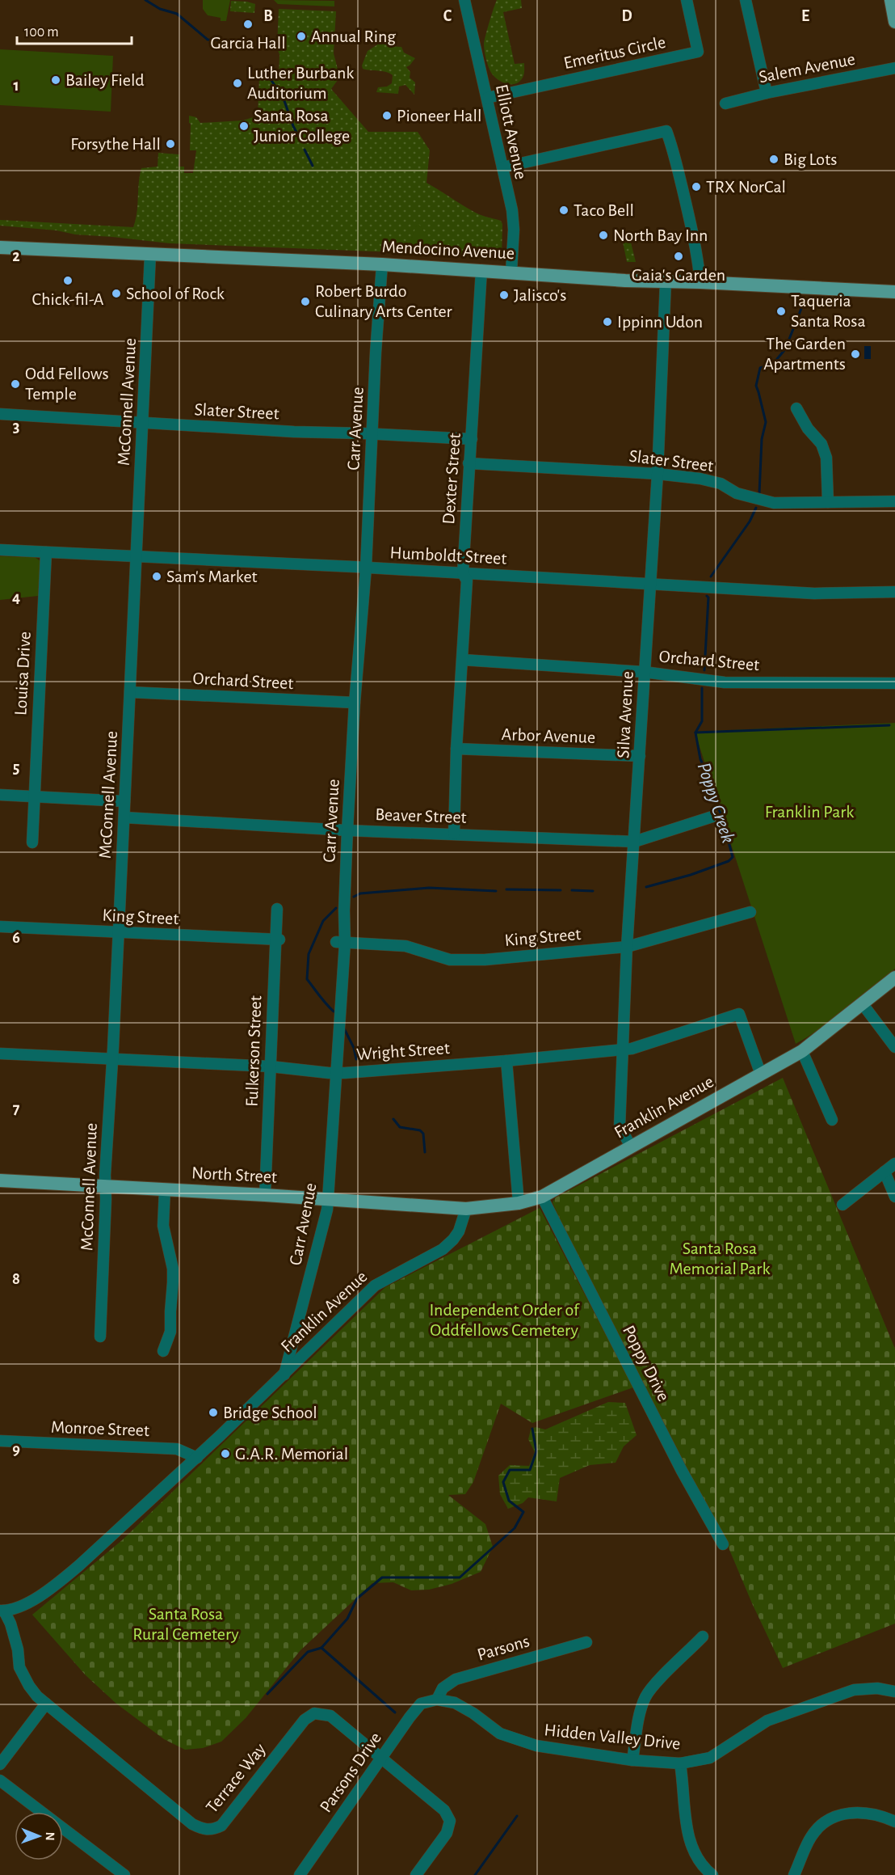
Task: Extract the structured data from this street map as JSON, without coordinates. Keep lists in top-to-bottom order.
{
  "streets": {
    "main road": ["Mendocino Avenue", "Franklin Avenue", "North Street"],
    "street": [
      "Emeritus Circle",
      "Salem Avenue",
      "Elliott Avenue",
      "McConnell Avenue",
      "Slater Street",
      "Carr Avenue",
      "Dexter Street",
      "Humboldt Street",
      "Orchard Street",
      "Louisa Drive",
      "Silva Avenue",
      "Arbor Avenue",
      "Beaver Street",
      "King Street",
      "Fulkerson Street",
      "Wright Street",
      "Poppy Drive",
      "Monroe Street",
      "Parsons",
      "Hidden Valley Drive",
      "Parsons Drive",
      "Terrace Way"
    ]
  },
  "crossings": [
    ["Emeritus Circle", "Elliott Avenue"],
    ["Elliott Avenue", "Mendocino Avenue"],
    ["Mendocino Avenue", "McConnell Avenue"],
    ["Mendocino Avenue", "Carr Avenue"],
    ["Mendocino Avenue", "Dexter Street"],
    ["Mendocino Avenue", "Silva Avenue"],
    ["McConnell Avenue", "Slater Street"],
    ["McConnell Avenue", "Humboldt Street"],
    ["McConnell Avenue", "Orchard Street"],
    ["McConnell Avenue", "Beaver Street"],
    ["McConnell Avenue", "King Street"],
    ["McConnell Avenue", "Wright Street"],
    ["McConnell Avenue", "North Street"],
    ["Slater Street", "Carr Avenue"],
    ["Slater Street", "Dexter Street"],
    ["Slater Street", "Silva Avenue"],
    ["Carr Avenue", "Humboldt Street"],
    ["Carr Avenue", "Orchard Street"],
    ["Carr Avenue", "Beaver Street"],
    ["Carr Avenue", "King Street"],
    ["Carr Avenue", "Wright Street"],
    ["Carr Avenue", "Franklin Avenue"],
    ["Carr Avenue", "North Street"],
    ["Dexter Street", "Humboldt Street"],
    ["Dexter Street", "Orchard Street"],
    ["Dexter Street", "Arbor Avenue"],
    ["Dexter Street", "Beaver Street"],
    ["Humboldt Street", "Louisa Drive"],
    ["Humboldt Street", "Silva Avenue"],
    ["Orchard Street", "Silva Avenue"],
    ["Silva Avenue", "Arbor Avenue"],
    ["Silva Avenue", "Beaver Street"],
    ["Silva Avenue", "King Street"],
    ["Silva Avenue", "Wright Street"],
    ["Silva Avenue", "Franklin Avenue"],
    ["King Street", "Fulkerson Street"],
    ["Fulkerson Street", "Wright Street"],
    ["Fulkerson Street", "North Street"],
    ["Wright Street", "Franklin Avenue"],
    ["Franklin Avenue", "North Street"],
    ["Franklin Avenue", "Poppy Drive"],
    ["Franklin Avenue", "Monroe Street"],
    ["Franklin Avenue", "Terrace Way"],
    ["Parsons", "Hidden Valley Drive"],
    ["Parsons", "Parsons Drive"],
    ["Hidden Valley Drive", "Parsons Drive"],
    ["Parsons Drive", "Terrace Way"]
  ],
  "water": ["Poppy Creek"],
  "parks": [
    "Franklin Park",
    "Santa Rosa Memorial Park",
    "Independent Order of Oddfellows Cemetery",
    "Santa Rosa Rural Cemetery"
  ],
  "places": [
    "Garcia Hall",
    "Annual Ring",
    "Bailey Field",
    "Luther Burbank Auditorium",
    "Pioneer Hall",
    "Santa Rosa Junior College",
    "Forsythe Hall",
    "Big Lots",
    "TRX NorCal",
    "Taco Bell",
    "North Bay Inn",
    "Gaia's Garden",
    "Chick-fil-A",
    "School of Rock",
    "Jalisco's",
    "Robert Burdo Culinary Arts Center",
    "Taqueria Santa Rosa",
    "Ippinn Udon",
    "The Garden Apartments",
    "Odd Fellows Temple",
    "Sam's Market",
    "Bridge School",
    "G.A.R. Memorial"
  ],
  "scale_bar": "100 m",
  "north": "right",
  "grid": {
    "columns": [
      "B",
      "C",
      "D",
      "E"
    ],
    "rows": [
      "1",
      "2",
      "3",
      "4",
      "5",
      "6",
      "7",
      "8",
      "9"
    ]
  }
}
